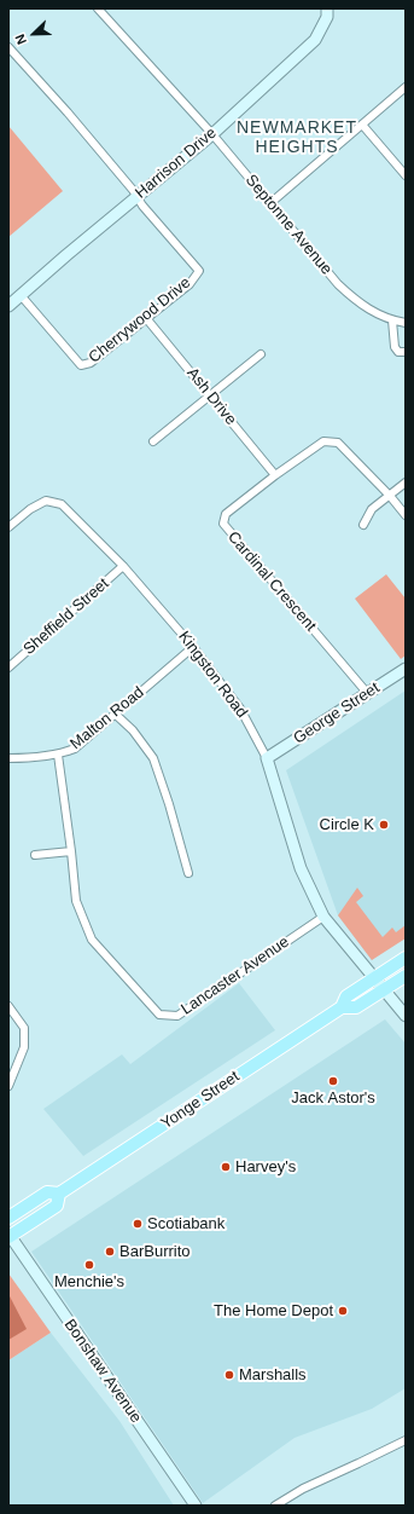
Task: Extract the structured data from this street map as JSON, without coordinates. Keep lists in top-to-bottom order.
{
  "streets": {
    "main road": ["Yonge Street"],
    "street": [
      "Harrison Drive",
      "Septonne Avenue",
      "Cherrywood Drive",
      "Ash Drive",
      "Cardinal Crescent",
      "Sheffield Street",
      "Kingston Road",
      "George Street",
      "Malton Road",
      "Lancaster Avenue",
      "Bonshaw Avenue"
    ]
  },
  "crossings": [
    ["Harrison Drive", "Septonne Avenue"],
    ["Harrison Drive", "Cherrywood Drive"],
    ["Cherrywood Drive", "Ash Drive"],
    ["Ash Drive", "Cardinal Crescent"],
    ["Cardinal Crescent", "George Street"],
    ["Sheffield Street", "Kingston Road"],
    ["Kingston Road", "George Street"],
    ["Kingston Road", "Malton Road"],
    ["Kingston Road", "Lancaster Avenue"],
    ["Kingston Road", "Yonge Street"],
    ["Malton Road", "Lancaster Avenue"],
    ["Yonge Street", "Bonshaw Avenue"]
  ],
  "districts": ["NEWMARKET HEIGHTS"],
  "places": [
    "Circle K",
    "Jack Astor's",
    "Harvey's",
    "Scotiabank",
    "BarBurrito",
    "Menchie's",
    "The Home Depot",
    "Marshalls"
  ],
  "north": "bottom left"
}
